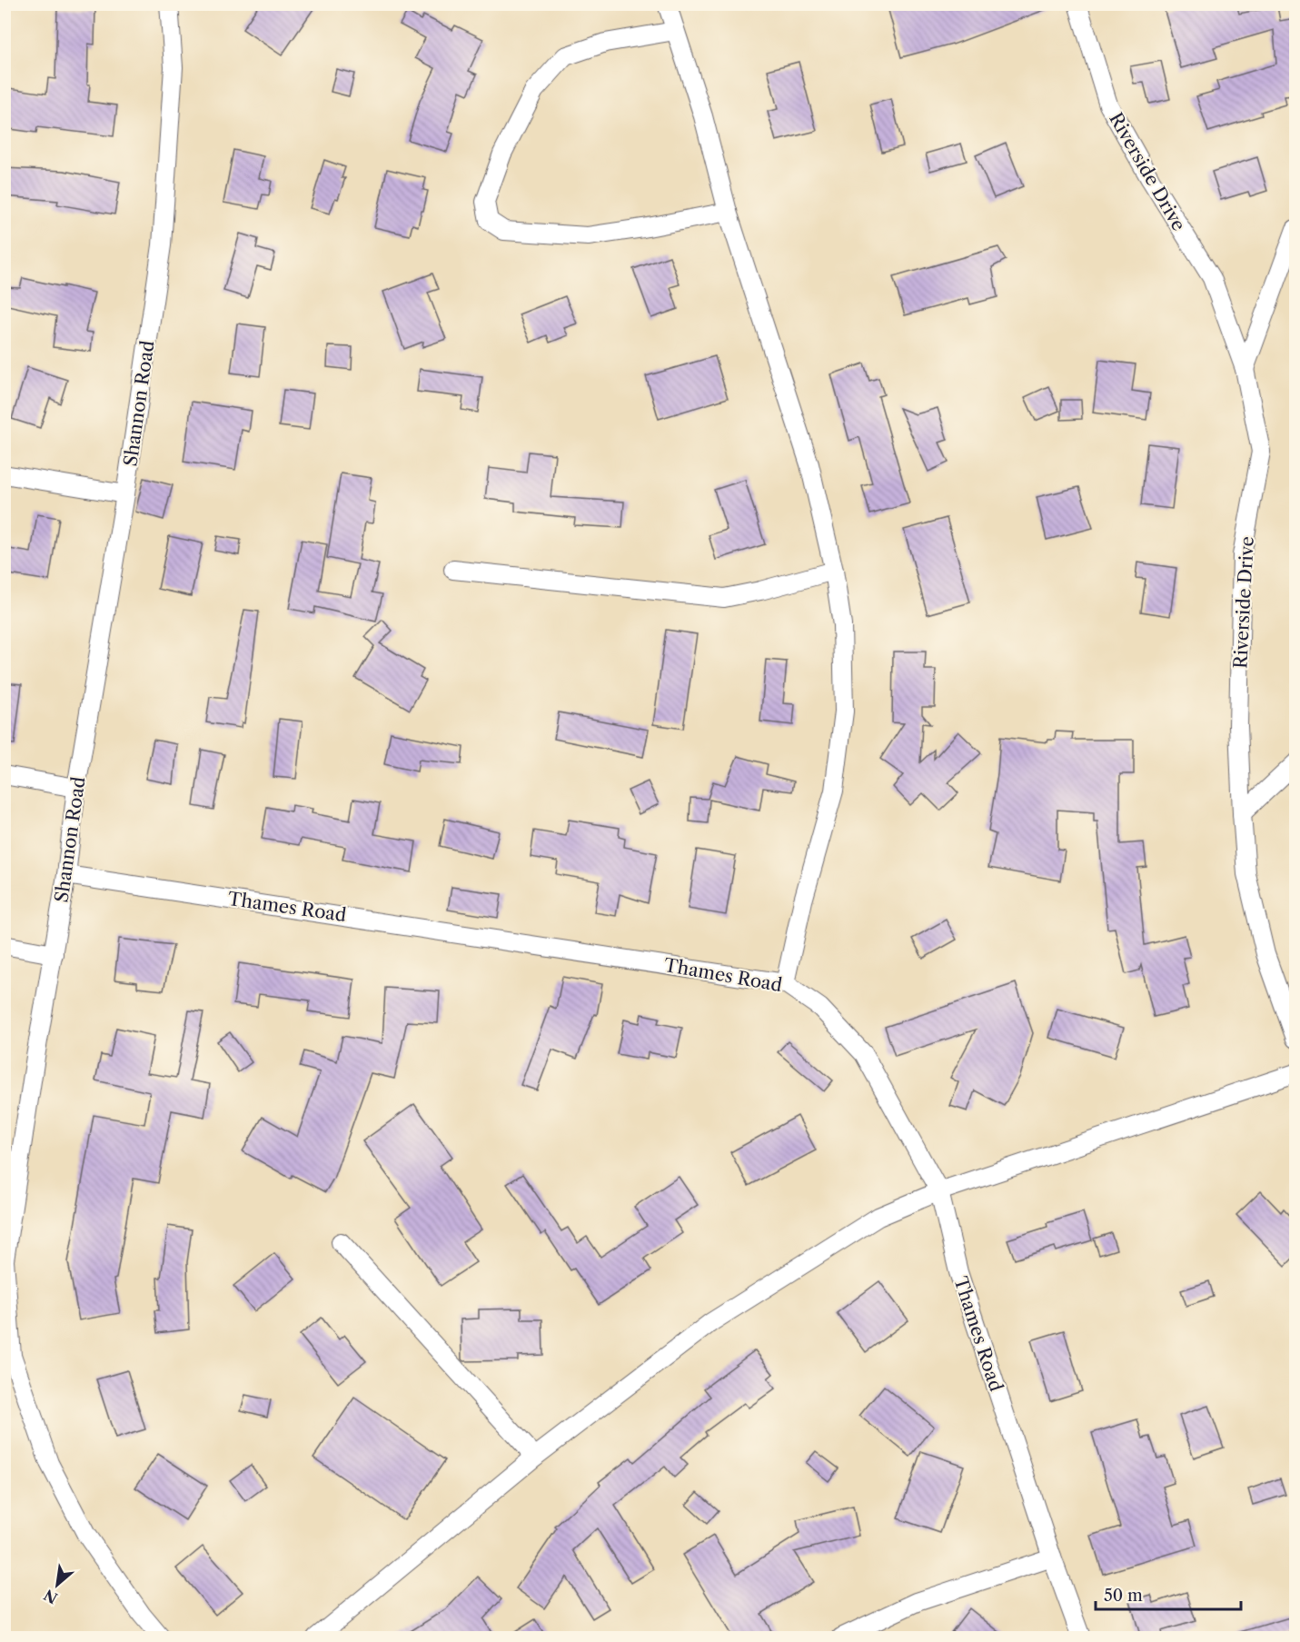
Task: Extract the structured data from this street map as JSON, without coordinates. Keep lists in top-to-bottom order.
{
  "streets": {
    "street": ["Riverside Drive", "Shannon Road", "Thames Road"]
  },
  "crossings": [
    ["Shannon Road", "Thames Road"]
  ],
  "scale_bar": "50 m",
  "north": "bottom left"
}
